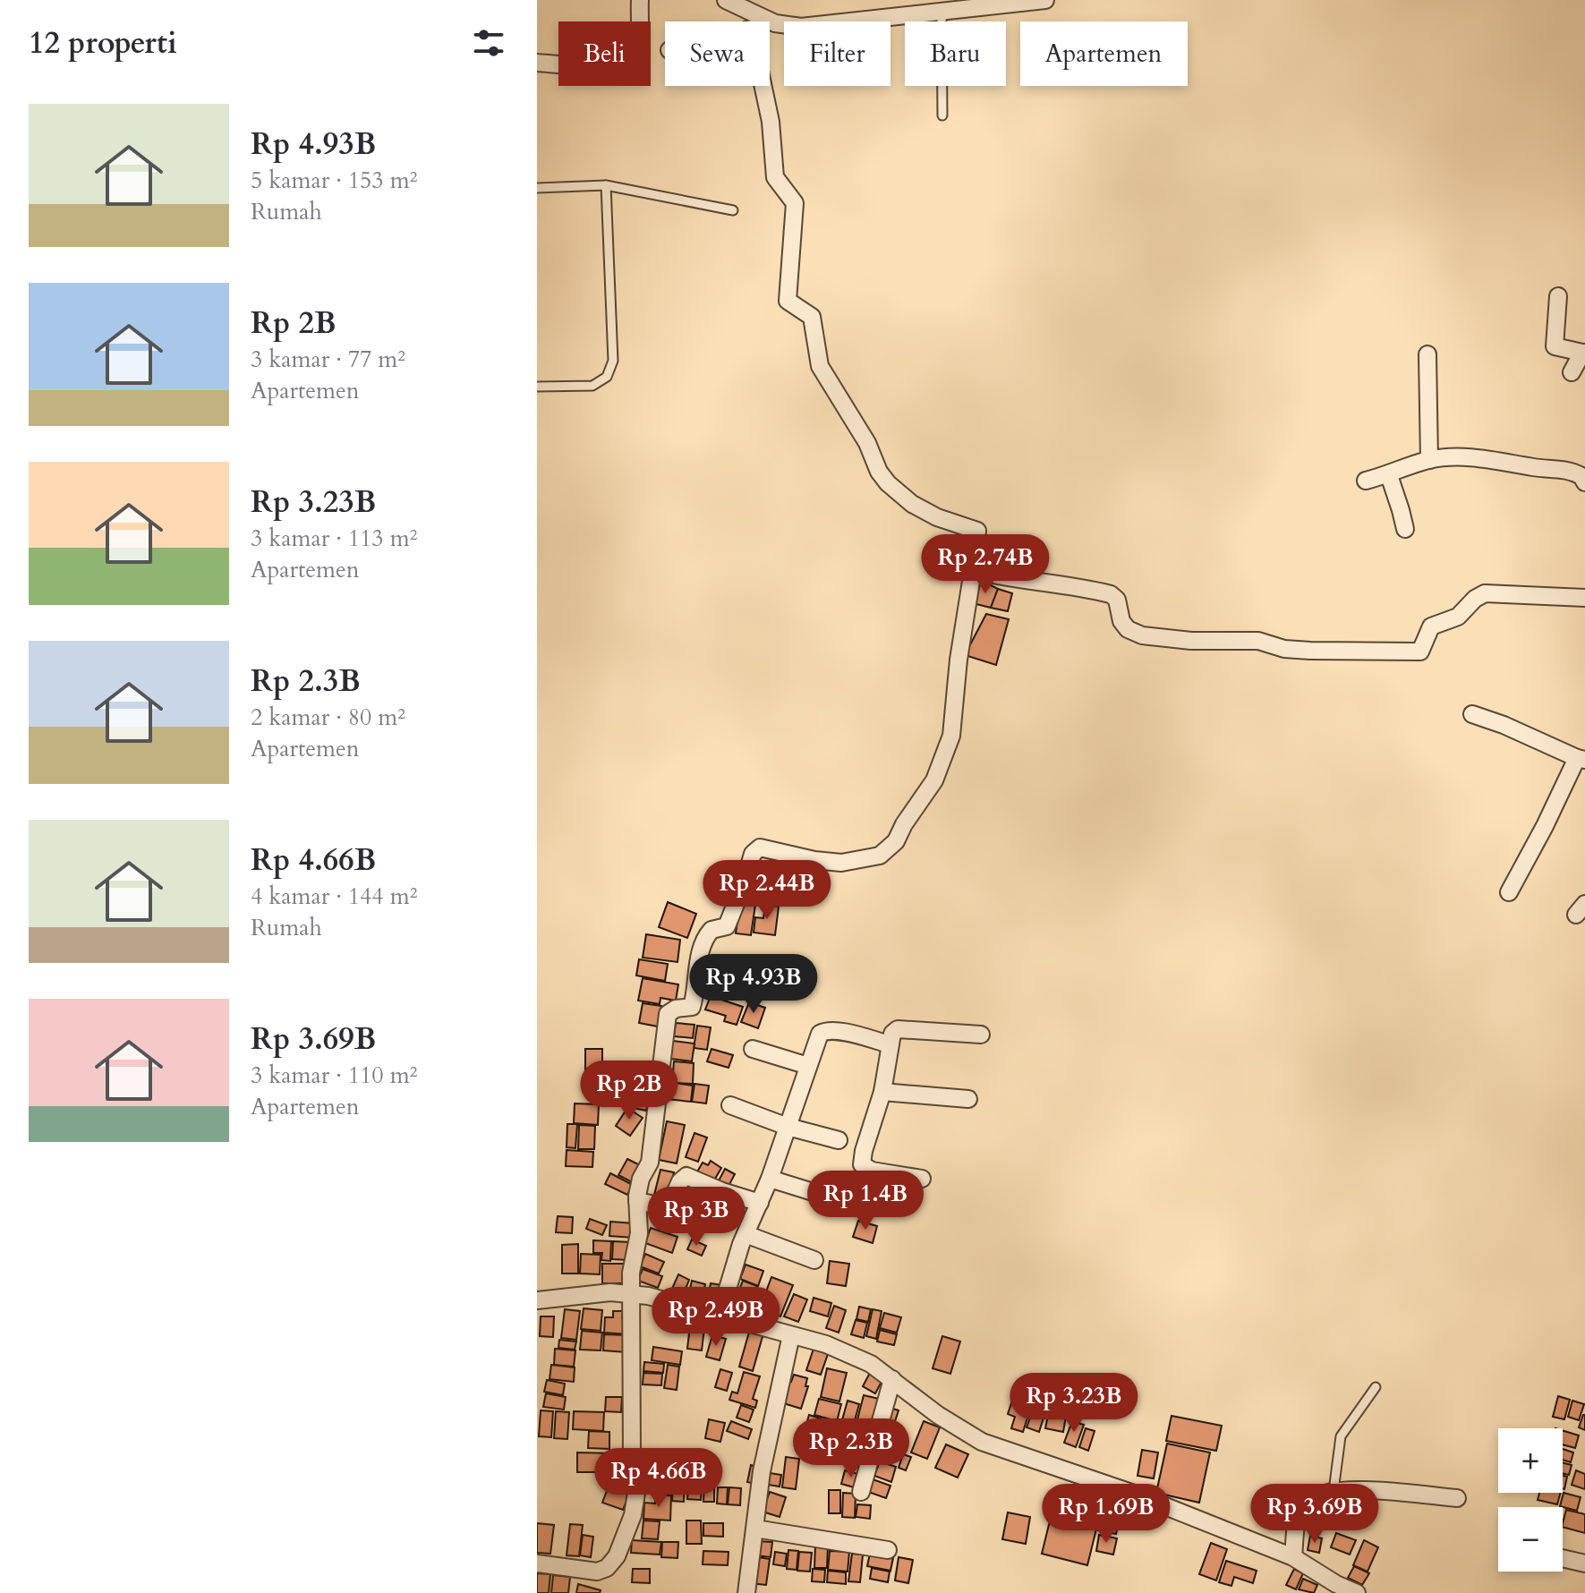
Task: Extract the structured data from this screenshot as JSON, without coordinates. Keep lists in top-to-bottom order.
{
  "page": {
    "heading": "12 properti",
    "chip": [
      "Beli",
      "Sewa",
      "Filter",
      "Baru",
      "Apartemen"
    ],
    "list": [
      {
        "name": "Rp 4.93B",
        "note": "5 kamar · 153 m² · Rumah"
      },
      {
        "name": "Rp 2B",
        "note": "3 kamar · 77 m² · Apartemen"
      },
      {
        "name": "Rp 3.23B",
        "note": "3 kamar · 113 m² · Apartemen"
      },
      {
        "name": "Rp 2.3B",
        "note": "2 kamar · 80 m² · Apartemen"
      },
      {
        "name": "Rp 4.66B",
        "note": "4 kamar · 144 m² · Rumah"
      },
      {
        "name": "Rp 3.69B",
        "note": "3 kamar · 110 m² · Apartemen"
      }
    ],
    "price": [
      "Rp 2.74B",
      "Rp 2.44B",
      "Rp 4.93B",
      "Rp 2B",
      "Rp 1.4B",
      "Rp 3B",
      "Rp 2.49B",
      "Rp 3.23B",
      "Rp 2.3B",
      "Rp 4.66B",
      "Rp 1.69B",
      "Rp 3.69B"
    ],
    "map_buttons": ["+", "−"]
  }
}
